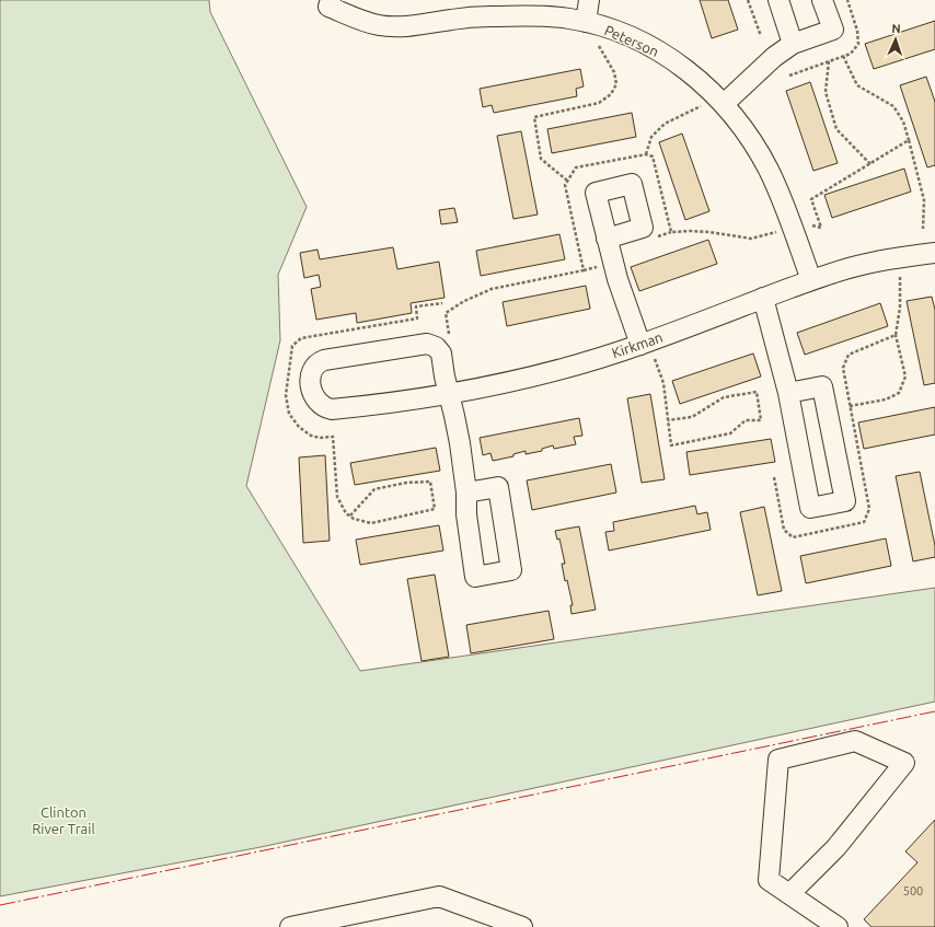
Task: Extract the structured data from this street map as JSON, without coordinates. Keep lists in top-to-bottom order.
{
  "streets": {
    "street": ["Peterson", "Kirkman"]
  },
  "crossings": [
    ["Peterson", "Kirkman"]
  ],
  "parks": ["Clinton River Trail"],
  "house_numbers": ["500"],
  "north": "top"
}
